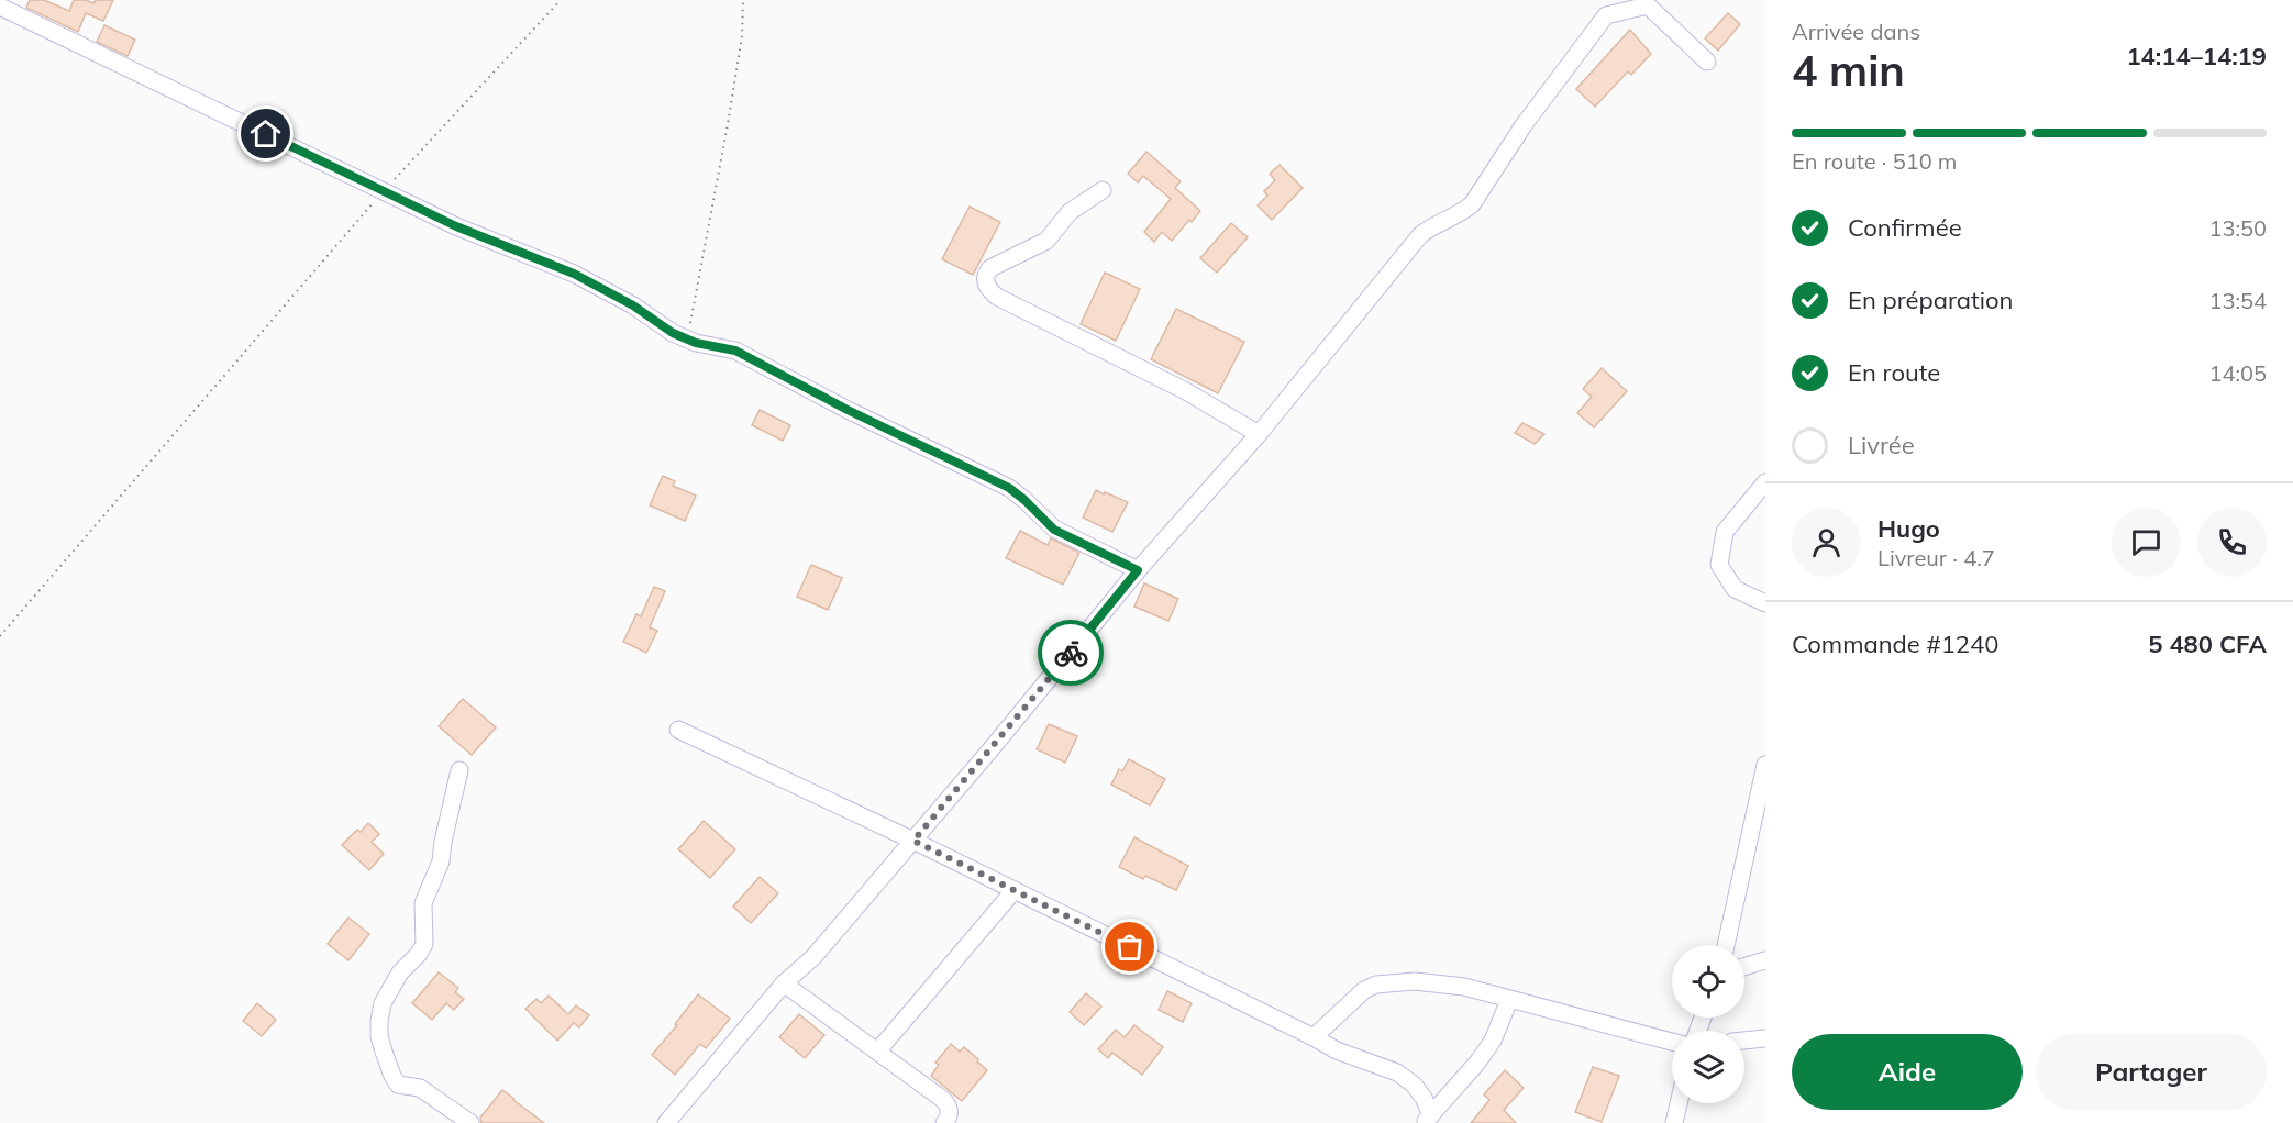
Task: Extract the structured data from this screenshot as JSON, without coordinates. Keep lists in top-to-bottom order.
{
  "page": {
    "heading": ["4 min", "Arrivée dans", "14:14–14:19"],
    "panel": [
      "Hugo",
      "Livreur · 4.7",
      "Commande #1240",
      "5 480 CFA"
    ],
    "bar": "En route · 510 m",
    "list": [
      ["Confirmée", "13:50"],
      ["En préparation", "13:54"],
      ["En route", "14:05"],
      "Livrée"
    ],
    "buttons": ["Aide", "Partager"]
  }
}
